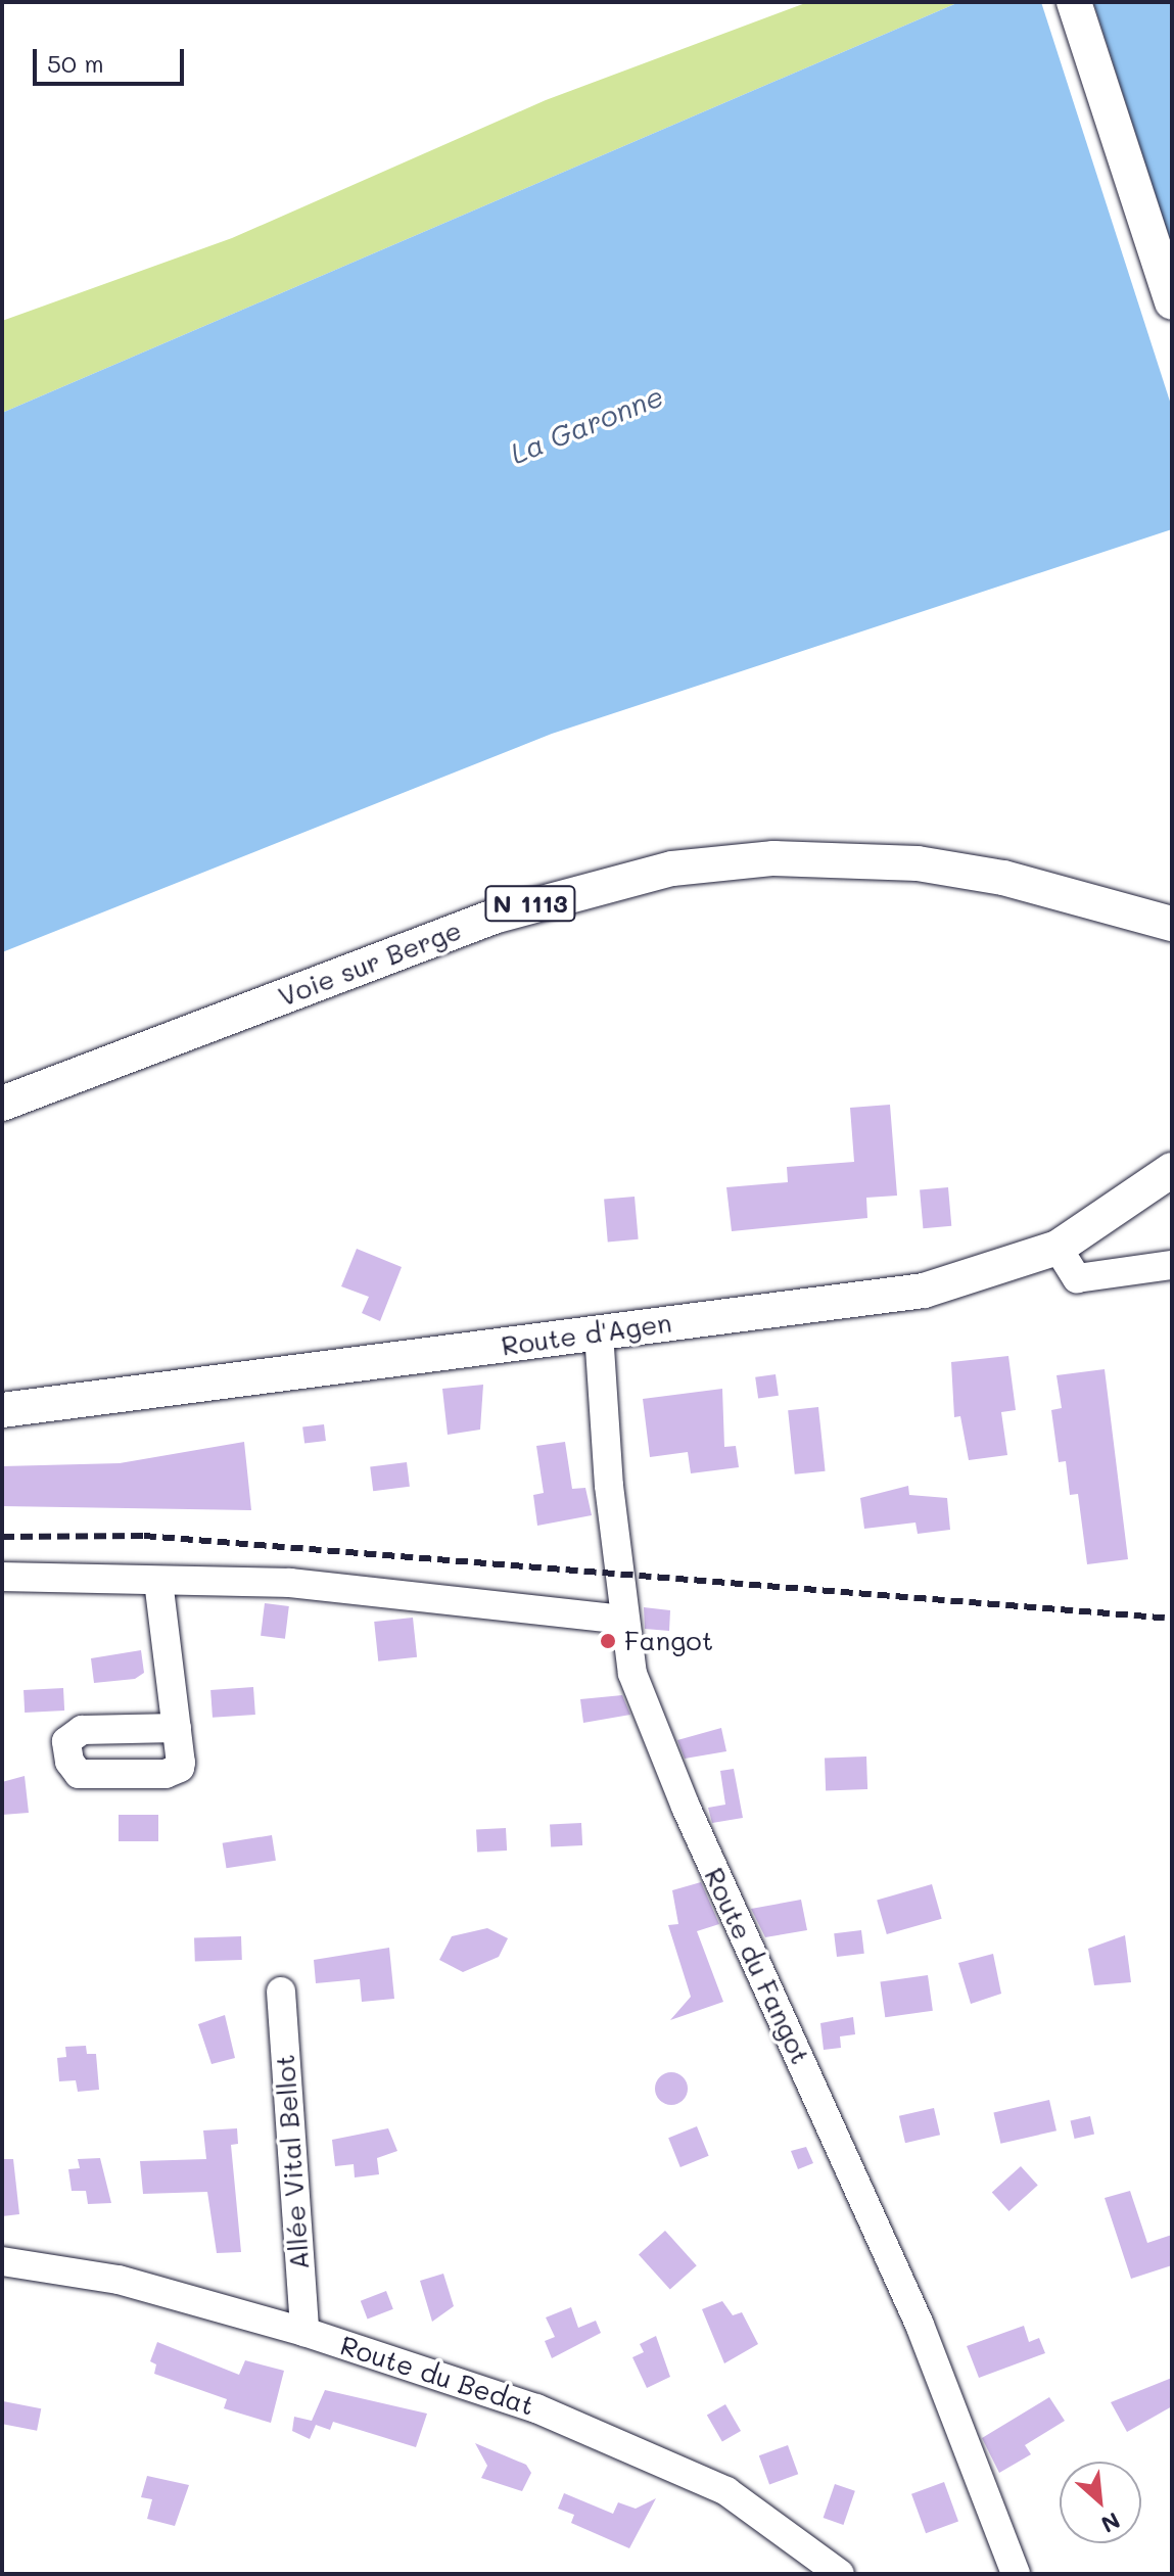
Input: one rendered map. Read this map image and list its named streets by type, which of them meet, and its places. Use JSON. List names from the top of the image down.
{
  "streets": {
    "main road": ["N 1113", "Voie sur Berge", "Route d'Agen"],
    "street": ["Route du Fangot", "Allée Vital Bellot", "Route du Bedat"]
  },
  "crossings": [
    ["N 1113", "Voie sur Berge"],
    ["Route d'Agen", "Route du Fangot"],
    ["Allée Vital Bellot", "Route du Bedat"]
  ],
  "water": ["La Garonne"],
  "places": ["Fangot"],
  "scale_bar": "50 m",
  "north": "bottom right"
}
